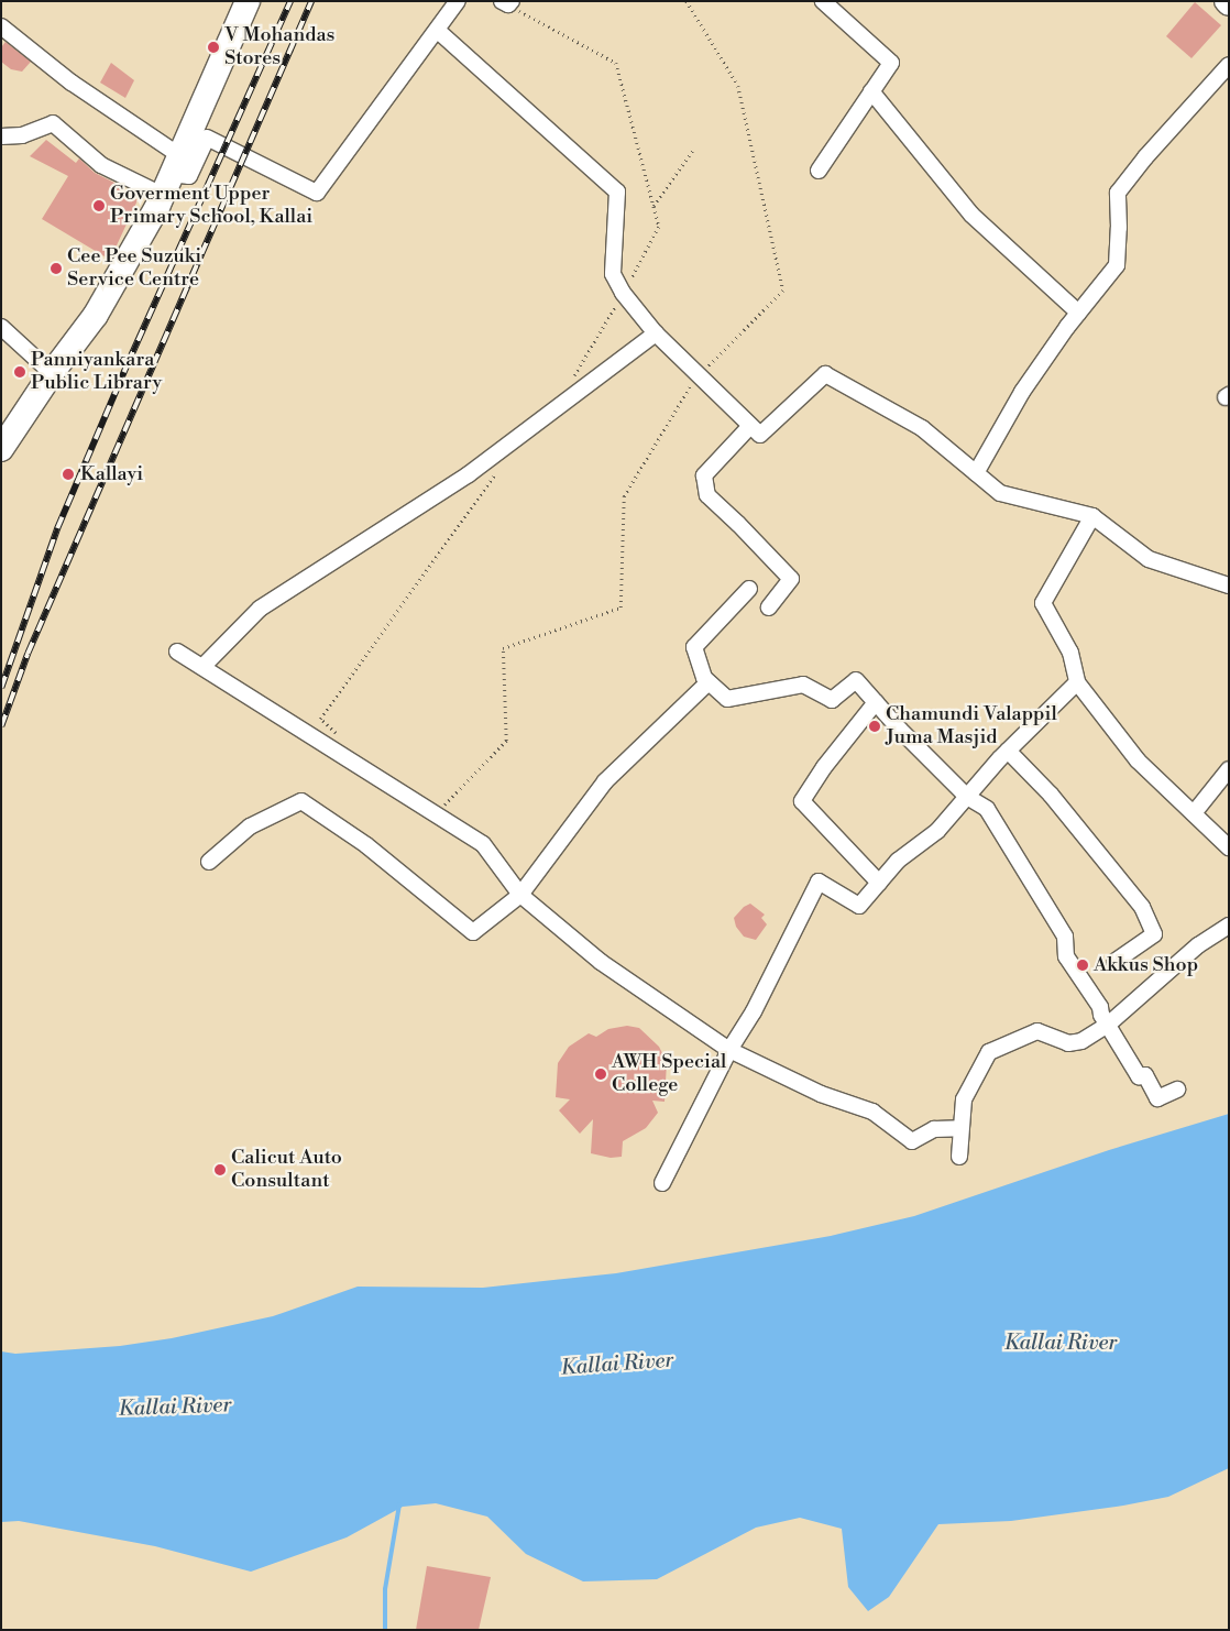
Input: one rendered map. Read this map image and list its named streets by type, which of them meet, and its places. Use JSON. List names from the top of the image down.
{
  "water": ["Kallai River"],
  "places": [
    "V Mohandas Stores",
    "Goverment Upper Primary School, Kallai",
    "Cee Pee Suzuki Service Centre",
    "Panniyankara Public Library",
    "Kallayi",
    "Chamundi Valappil Juma Masjid",
    "Akkus Shop",
    "AWH Special College",
    "Calicut Auto Consultant"
  ]
}
